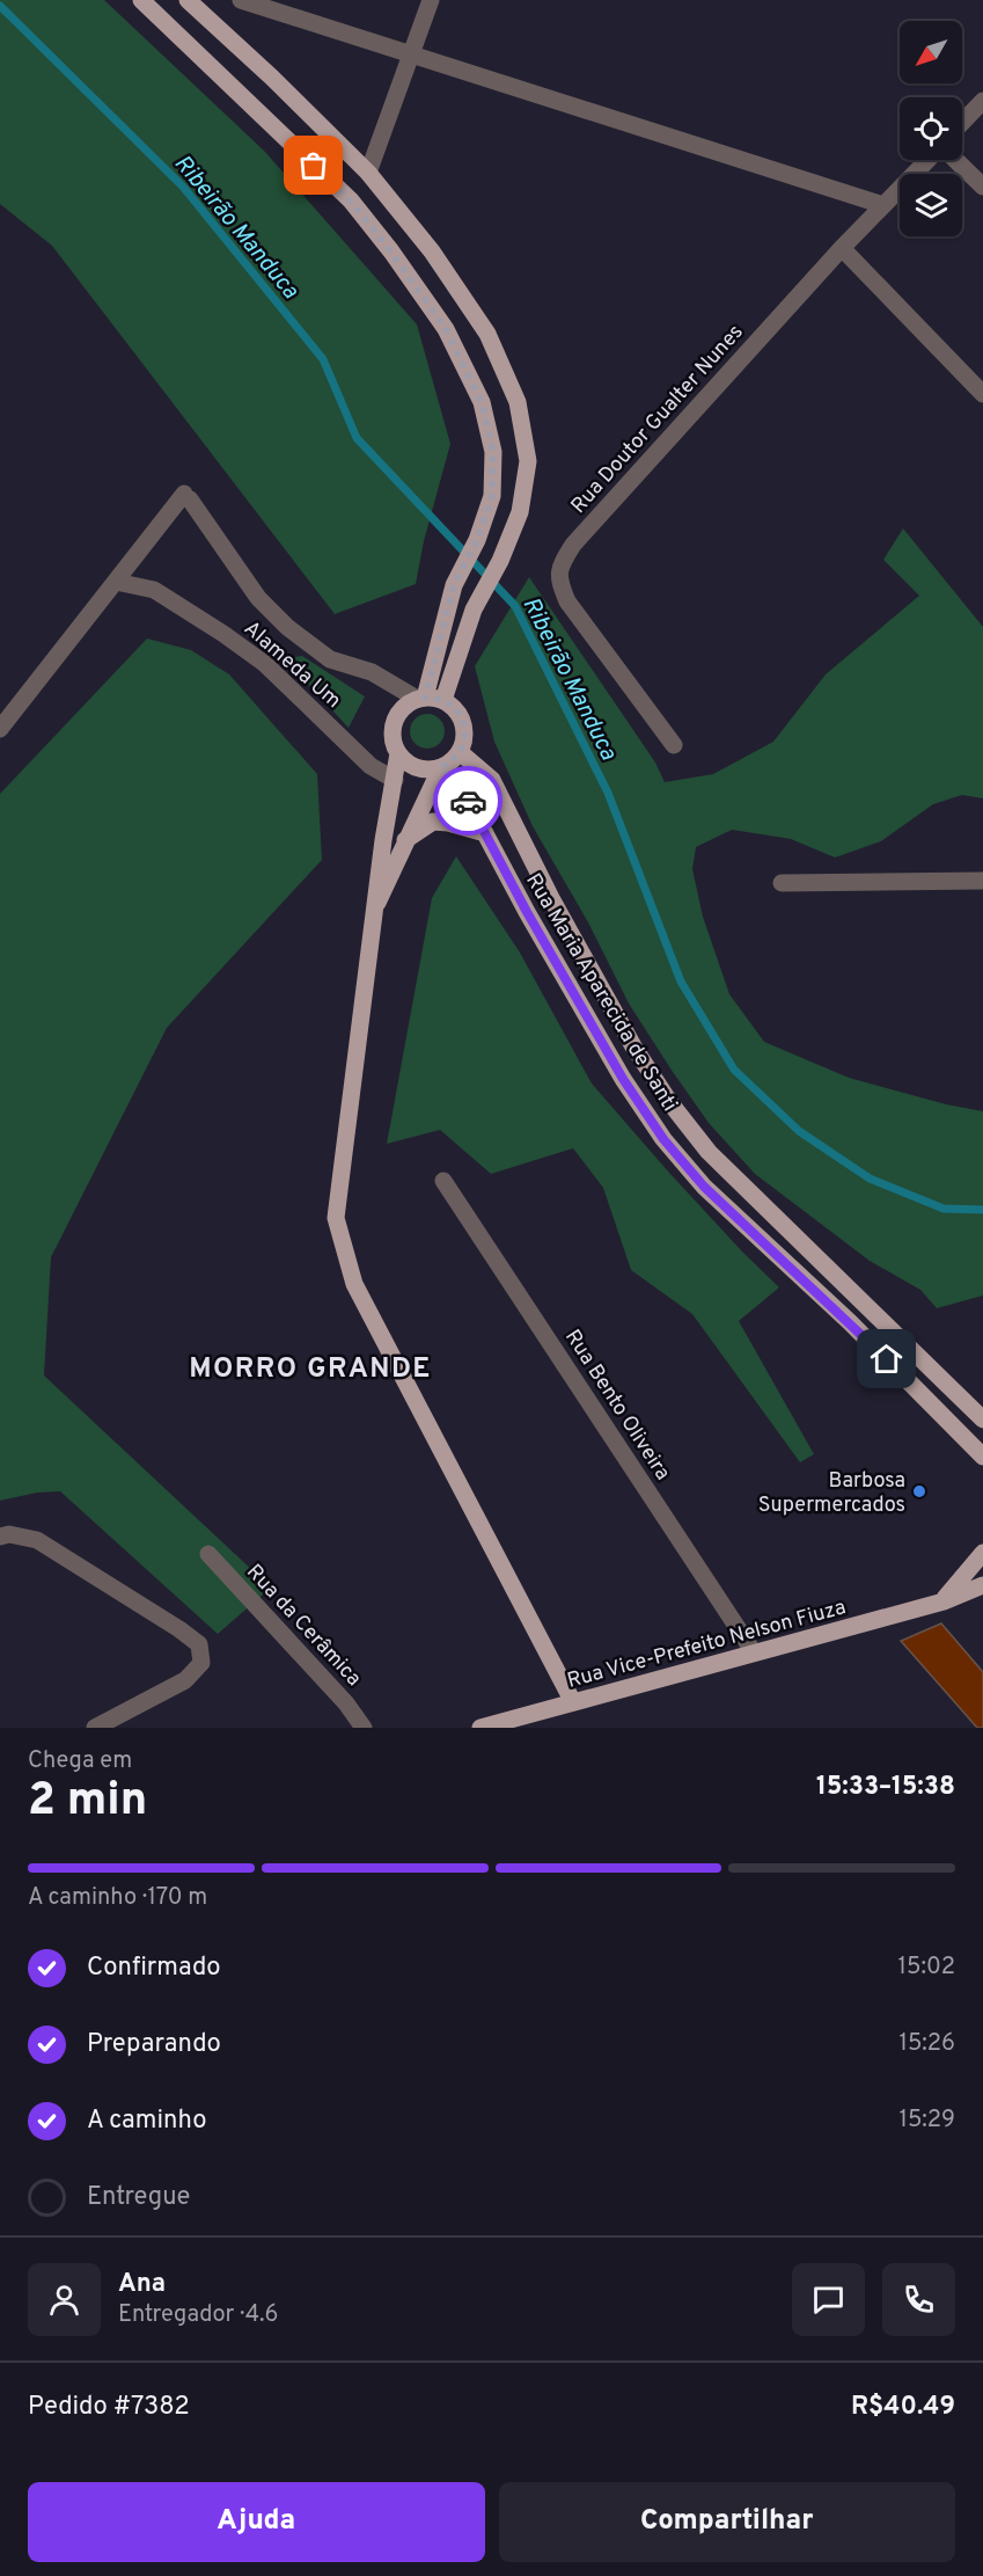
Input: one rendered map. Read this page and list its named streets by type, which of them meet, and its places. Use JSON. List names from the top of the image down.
{
  "streets": {
    "main road": ["Rua Maria Aparecida de Santi", "Rua Vice-Prefeito Nelson Fiuza"],
    "street": [
      "Rua Doutor Gualter Nunes",
      "Alameda Um",
      "Rua Bento Oliveira",
      "Rua da Cerâmica"
    ]
  },
  "crossings": [
    ["Alameda Um", "Rua Maria Aparecida de Santi"],
    ["Rua Bento Oliveira", "Rua Vice-Prefeito Nelson Fiuza"]
  ],
  "districts": ["MORRO GRANDE"],
  "water": ["Ribeirão Manduca"],
  "places": ["Barbosa Supermercados"],
  "north": "bottom left",
  "page": {
    "heading": ["2 min", "Chega em", "15:33–15:38"],
    "panel": [
      "Ana",
      "Entregador · 4.6",
      "Pedido #7382",
      "R$40.49"
    ],
    "bar": "A caminho · 170 m",
    "list": [
      ["Confirmado", "15:02"],
      ["Preparando", "15:26"],
      ["A caminho", "15:29"],
      "Entregue"
    ],
    "buttons": ["Ajuda", "Compartilhar"]
  }
}
